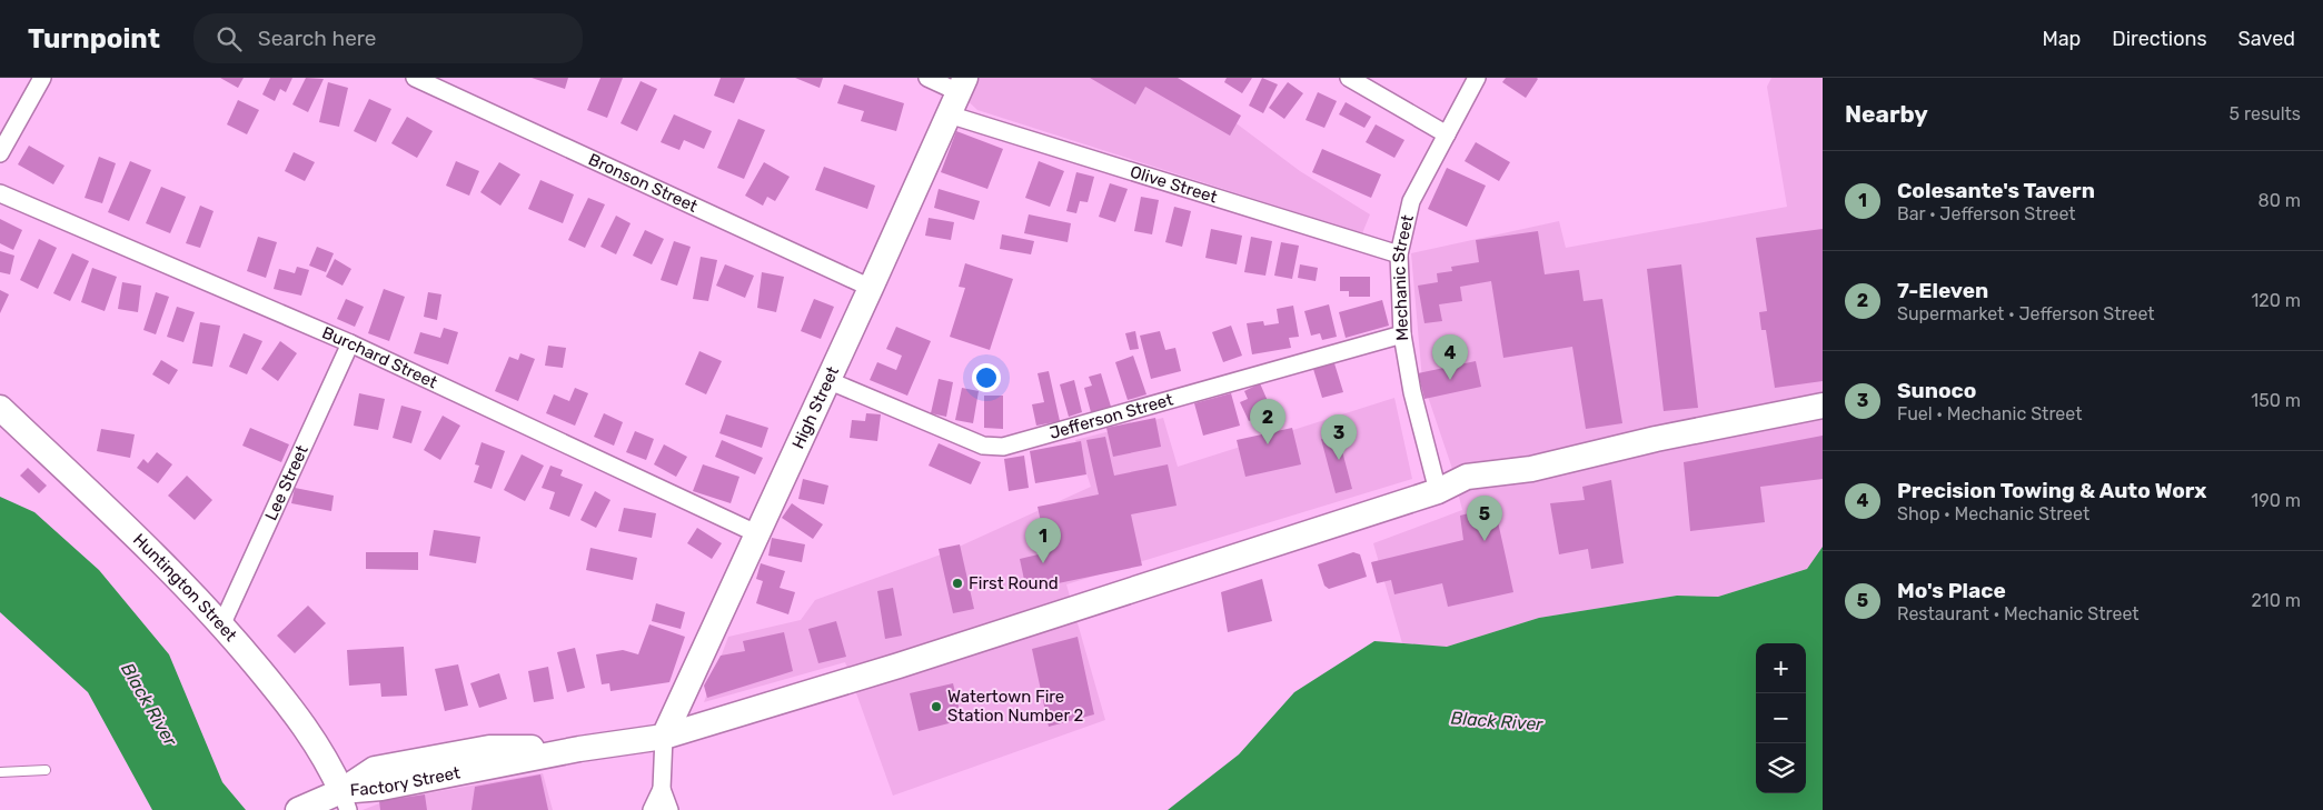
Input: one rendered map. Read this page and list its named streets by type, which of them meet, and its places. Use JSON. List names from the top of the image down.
{
  "streets": {
    "main road": ["High Street", "Huntington Street", "Factory Street"],
    "street": [
      "Bronson Street",
      "Olive Street",
      "Mechanic Street",
      "Burchard Street",
      "Jefferson Street",
      "Lee Street"
    ]
  },
  "crossings": [
    ["Bronson Street", "High Street"],
    ["Olive Street", "Mechanic Street"],
    ["Olive Street", "High Street"],
    ["Mechanic Street", "Jefferson Street"],
    ["Mechanic Street", "Factory Street"],
    ["Burchard Street", "High Street"],
    ["Burchard Street", "Lee Street"],
    ["High Street", "Jefferson Street"],
    ["High Street", "Factory Street"],
    ["Lee Street", "Huntington Street"],
    ["Huntington Street", "Factory Street"]
  ],
  "water": ["Black River"],
  "places": ["First Round", "Watertown Fire Station Number 2"],
  "page": {
    "header": "Turnpoint",
    "search": "Search here",
    "nav": ["Map", "Directions", "Saved"],
    "heading": ["Nearby", "5 results"],
    "list": [
      {
        "mark": "1",
        "name": "Colesante's Tavern",
        "note": "Bar · Jefferson Street",
        "value": "80 m"
      },
      {
        "mark": "2",
        "name": "7-Eleven",
        "note": "Supermarket · Jefferson Street",
        "value": "120 m"
      },
      {
        "mark": "3",
        "name": "Sunoco",
        "note": "Fuel · Mechanic Street",
        "value": "150 m"
      },
      {
        "mark": "4",
        "name": "Precision Towing & Auto Worx",
        "note": "Shop · Mechanic Street",
        "value": "190 m"
      },
      {
        "mark": "5",
        "name": "Mo's Place",
        "note": "Restaurant · Mechanic Street",
        "value": "210 m"
      }
    ],
    "pins": [
      "4",
      "2",
      "3",
      "5",
      "1"
    ],
    "map_buttons": ["+", "−"]
  }
}
